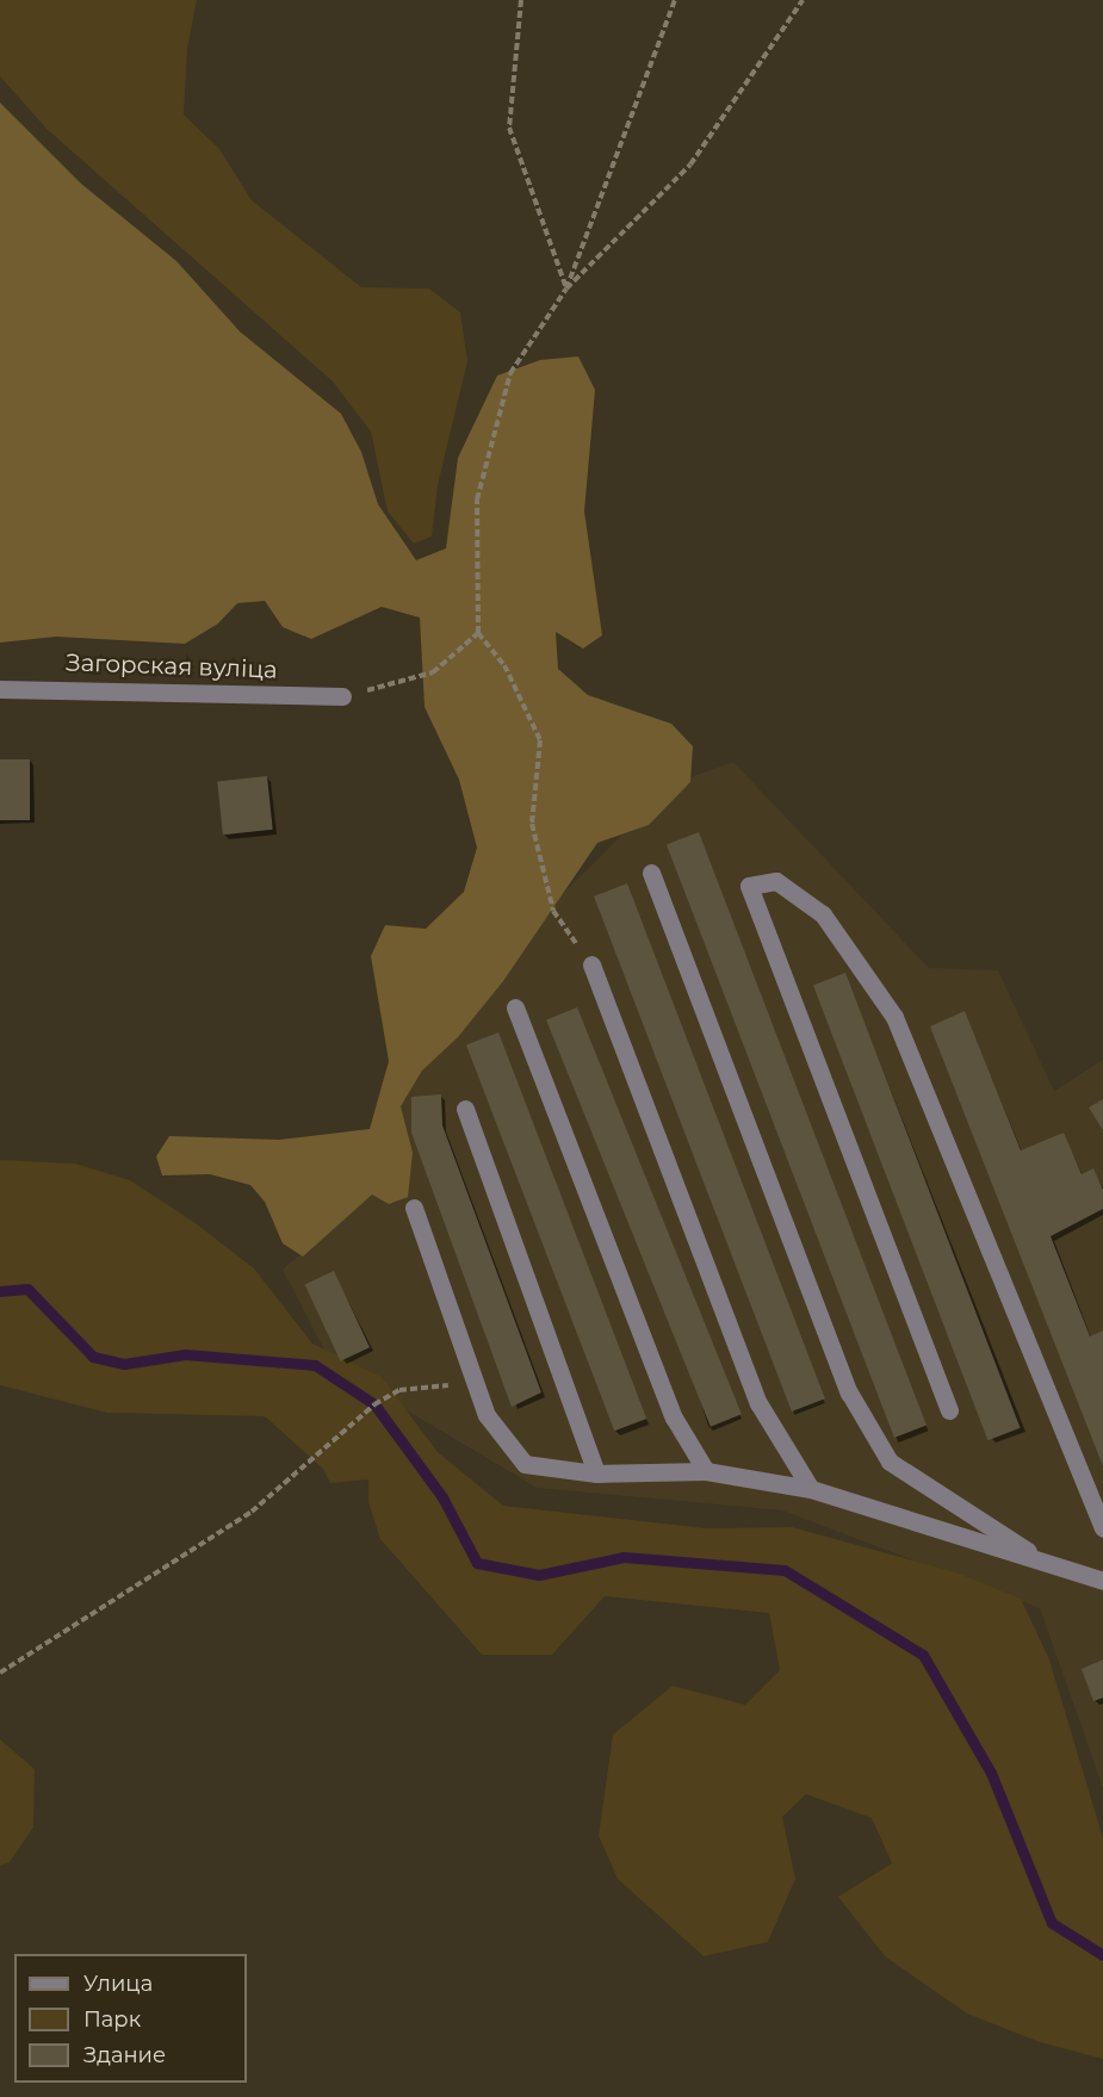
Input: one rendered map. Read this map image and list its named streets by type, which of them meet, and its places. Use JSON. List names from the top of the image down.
{
  "streets": {
    "street": ["Загорская вуліца"]
  },
  "legend": ["Улица", "Парк", "Здание"]
}
